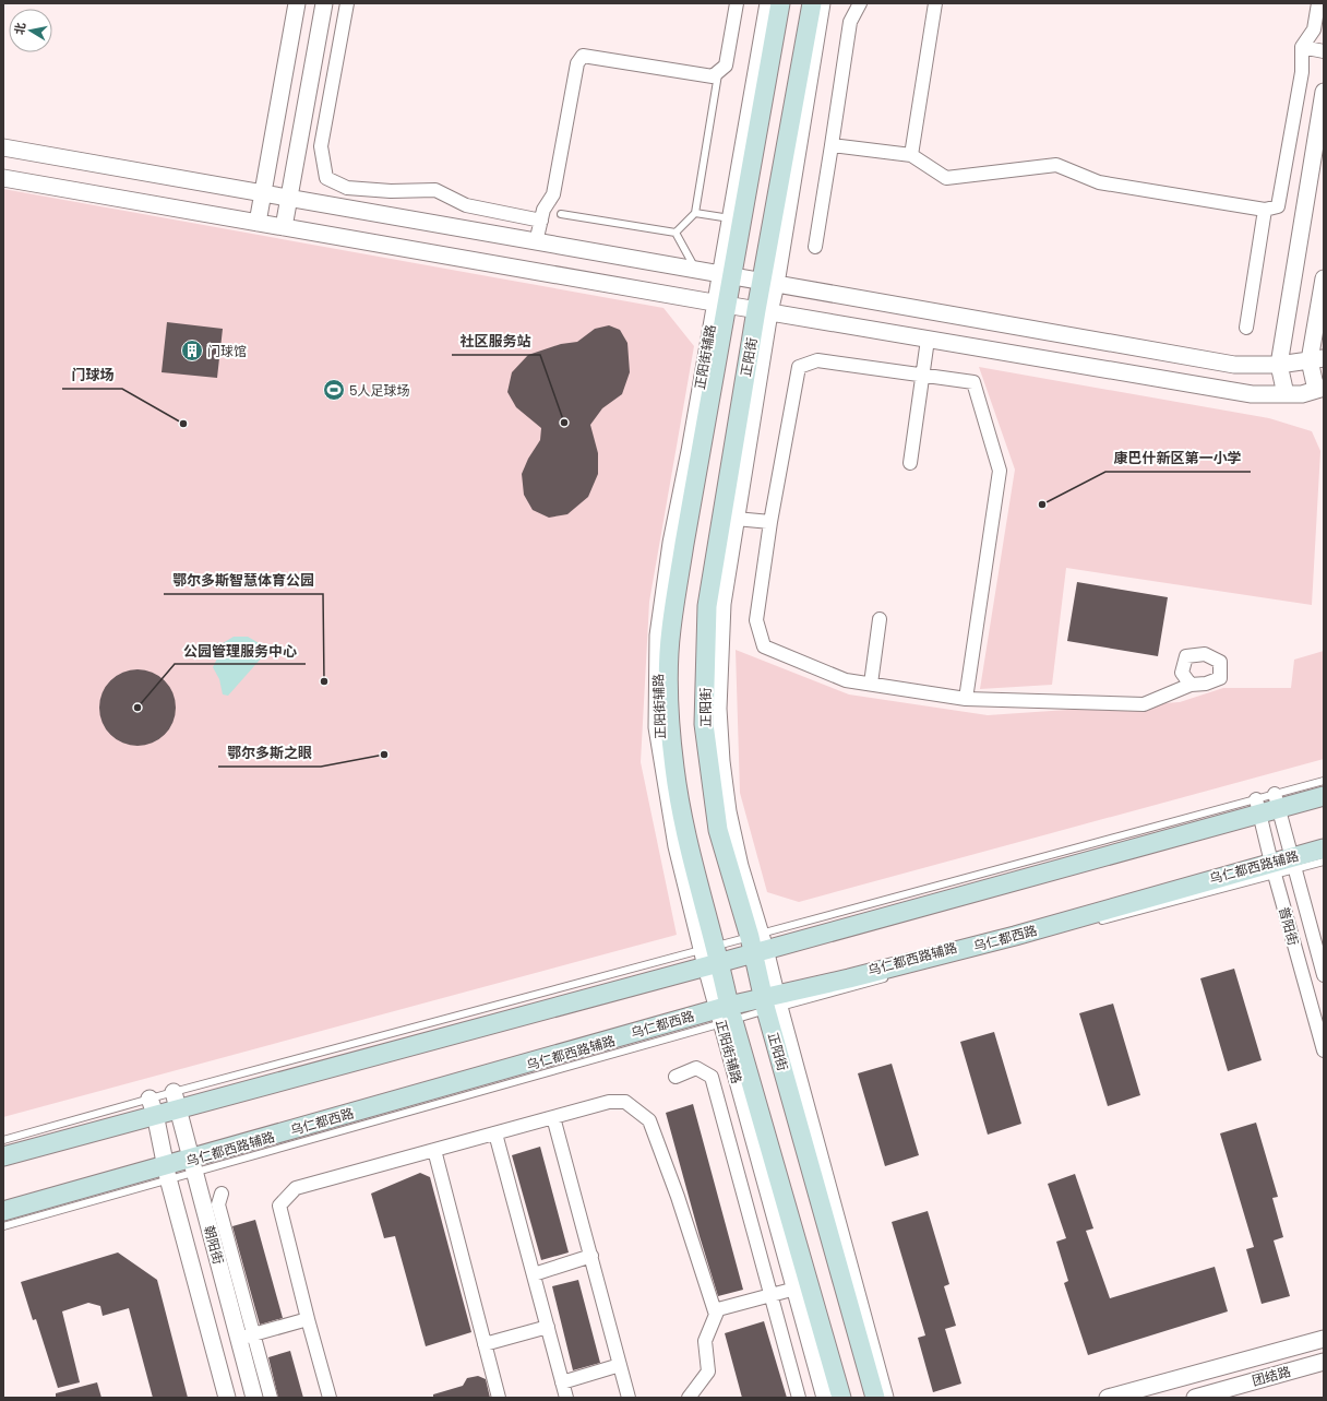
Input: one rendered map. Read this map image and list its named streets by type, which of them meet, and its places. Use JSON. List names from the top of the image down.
{
  "streets": {
    "main road": ["正阳街", "乌仁都西路"],
    "street": [
      "正阳街辅路",
      "普阳街",
      "朝阳街",
      "团结路"
    ],
    "lane": ["乌仁都西路辅路"]
  },
  "crossings": [
    ["正阳街辅路", "乌仁都西路"],
    ["正阳街", "乌仁都西路辅路"],
    ["正阳街", "乌仁都西路"],
    ["乌仁都西路辅路", "普阳街"],
    ["乌仁都西路辅路", "乌仁都西路"],
    ["普阳街", "乌仁都西路"],
    ["乌仁都西路", "朝阳街"]
  ],
  "places": {
    "building": ["门球馆"],
    "sports": ["5人足球场"],
    "other": [
      "社区服务站",
      "门球场",
      "康巴什新区第一小学",
      "鄂尔多斯智慧体育公园",
      "公园管理服务中心",
      "鄂尔多斯之眼"
    ]
  },
  "north": "left"
}
